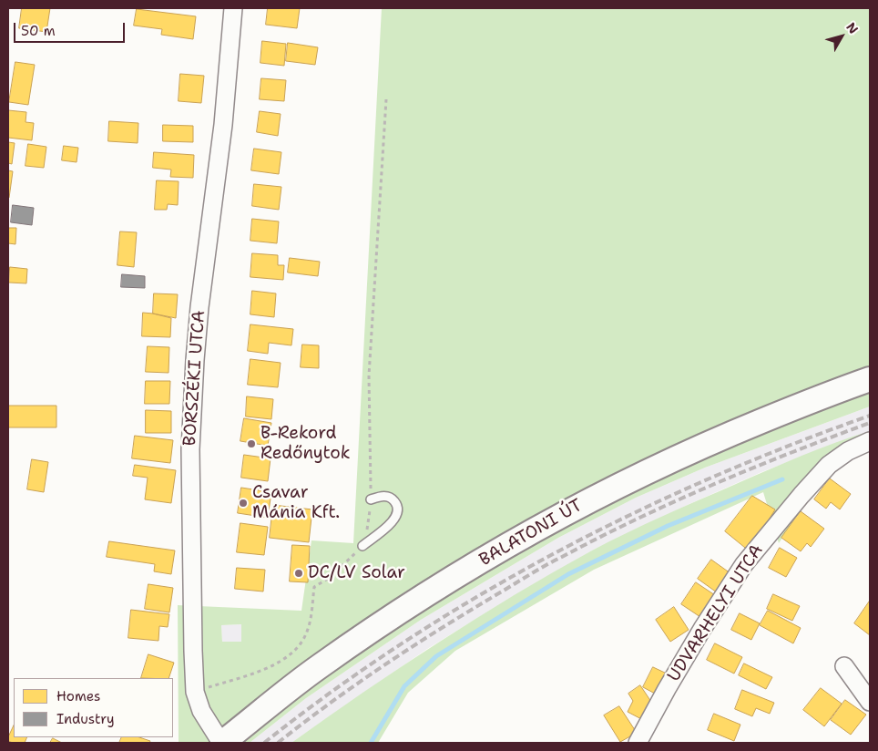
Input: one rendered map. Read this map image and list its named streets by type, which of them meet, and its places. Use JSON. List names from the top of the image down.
{
  "streets": {
    "main road": ["BALATONI ÚT"],
    "street": ["BORSZÉKI UTCA", "UDVARHELYI UTCA"]
  },
  "crossings": [
    ["BORSZÉKI UTCA", "BALATONI ÚT"]
  ],
  "places": ["B-Rekord Redőnytok", "Csavar Mánia Kft.", "DC/LV Solar"],
  "legend": ["Homes", "Industry"],
  "scale_bar": "50 m",
  "north": "top right"
}
